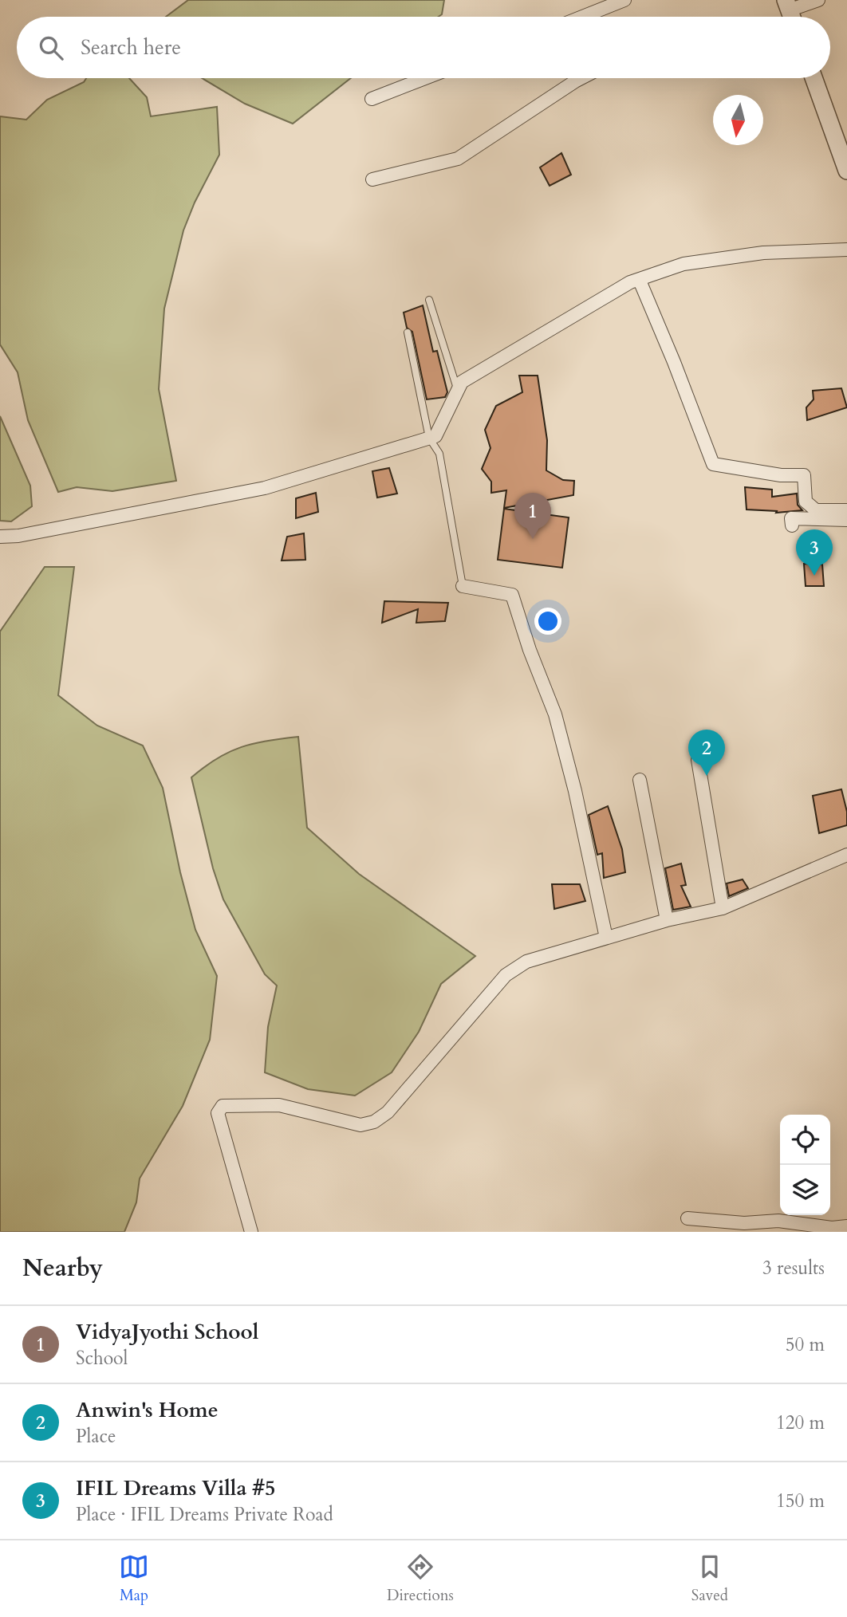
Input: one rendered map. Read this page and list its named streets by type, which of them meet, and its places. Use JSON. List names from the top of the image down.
{
  "north": "bottom",
  "page": {
    "search": "Search here",
    "pins": ["1", "3", "2"],
    "heading": ["Nearby", "3 results"],
    "list": [
      {
        "mark": "1",
        "name": "VidyaJyothi School",
        "note": "School",
        "value": "50 m"
      },
      {
        "mark": "2",
        "name": "Anwin's Home",
        "note": "Place",
        "value": "120 m"
      },
      {
        "mark": "3",
        "name": "IFIL Dreams Villa #5",
        "note": "Place · IFIL Dreams Private Road",
        "value": "150 m"
      }
    ],
    "nav": ["Map", "Directions", "Saved"]
  }
}
